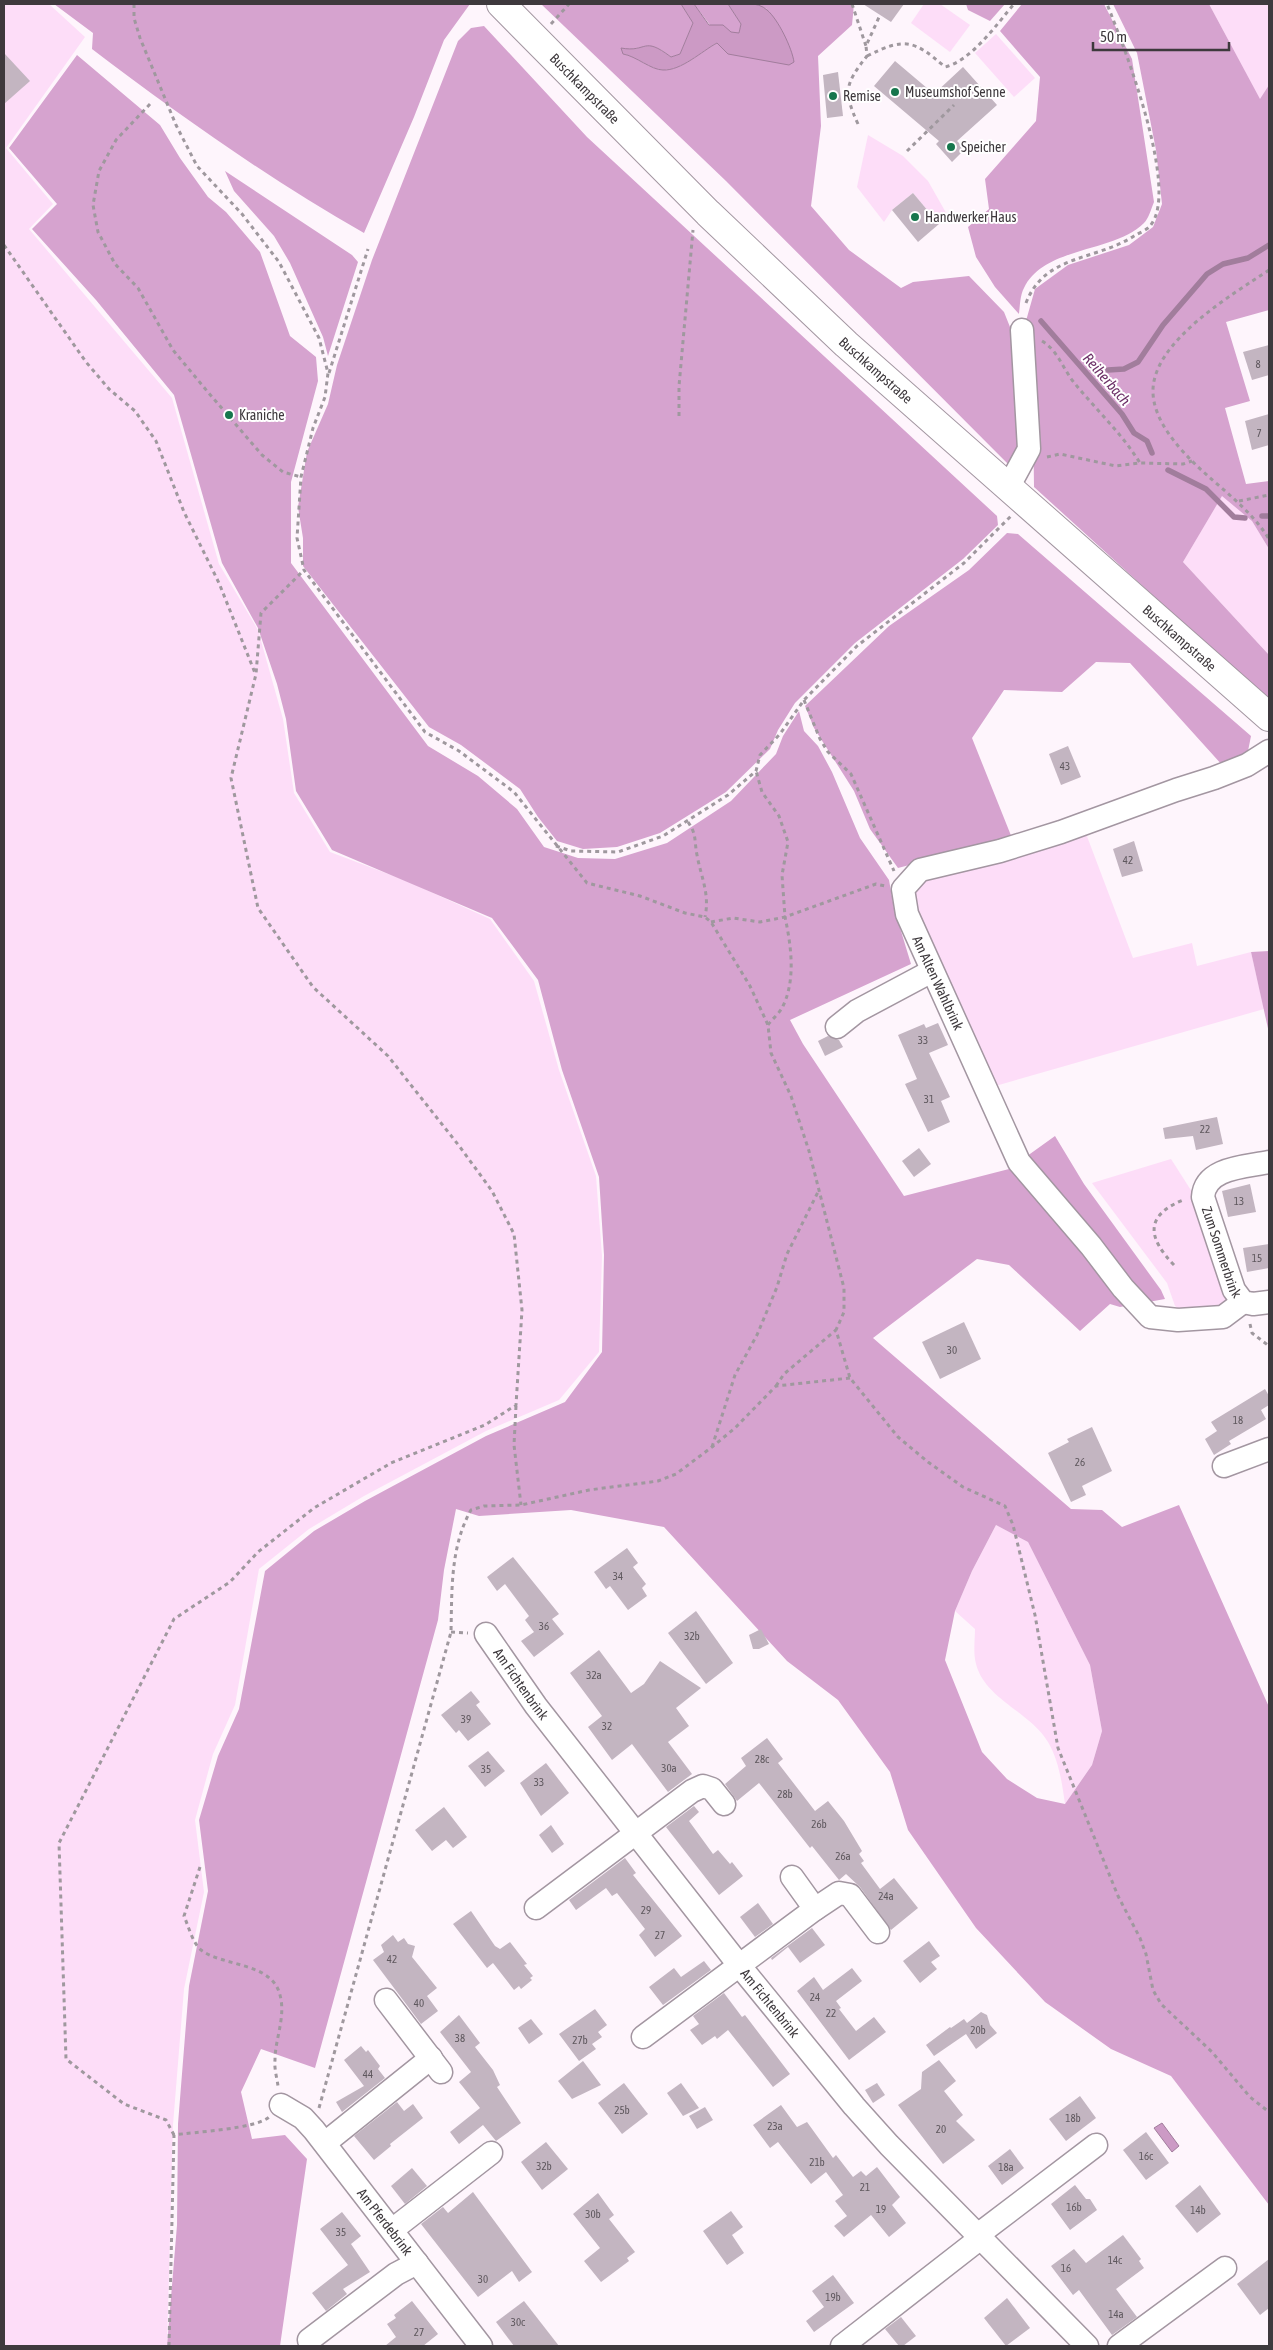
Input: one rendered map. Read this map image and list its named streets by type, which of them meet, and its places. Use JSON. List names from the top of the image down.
{
  "streets": {
    "main road": ["Buschkampstraße"],
    "street": [
      "Am Alten Wahlbrink",
      "Zum Sommerbrink",
      "Am Fichtenbrink",
      "Am Pferdebrink"
    ]
  },
  "crossings": [
    ["Am Alten Wahlbrink", "Zum Sommerbrink"]
  ],
  "water": ["Reiherbach"],
  "places": [
    "Museumshof Senne",
    "Remise",
    "Speicher",
    "Handwerker Haus",
    "Kraniche"
  ],
  "house_numbers": [
    "8",
    "7",
    "43",
    "42",
    "33",
    "31",
    "22",
    "13",
    "15",
    "30",
    "18",
    "26",
    "34",
    "36",
    "32b",
    "32a",
    "39",
    "32",
    "28c",
    "30a",
    "35",
    "33",
    "28b",
    "26b",
    "26a",
    "24a",
    "29",
    "27",
    "42",
    "24",
    "40",
    "22",
    "20b",
    "38",
    "27b",
    "44",
    "25b",
    "18b",
    "23a",
    "20",
    "16c",
    "21b",
    "32b",
    "18a",
    "21",
    "16b",
    "19",
    "14b",
    "30b",
    "35",
    "14c",
    "16",
    "30",
    "19b",
    "14a",
    "30c",
    "27"
  ],
  "scale_bar": "50 m"
}
